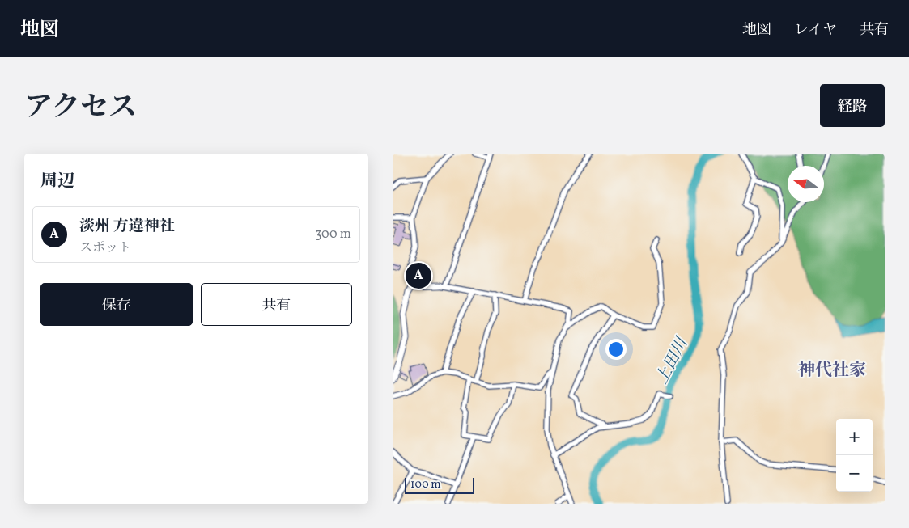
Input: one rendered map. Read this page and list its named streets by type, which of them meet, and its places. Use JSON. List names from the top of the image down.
{
  "districts": ["神代社家"],
  "water": ["上田川"],
  "scale_bar": "100 m",
  "north": "left",
  "page": {
    "header": "地図",
    "nav": ["地図", "レイヤ", "共有"],
    "title": "アクセス",
    "buttons": [
      "経路",
      ["保存", "共有"]
    ],
    "heading": "周辺",
    "list": [
      {
        "mark": "A",
        "name": "淡州 方違神社",
        "note": "スポット",
        "value": "300 m"
      }
    ],
    "pins": "A",
    "map_buttons": ["+", "−"],
    "scale": "100 m"
  }
}
